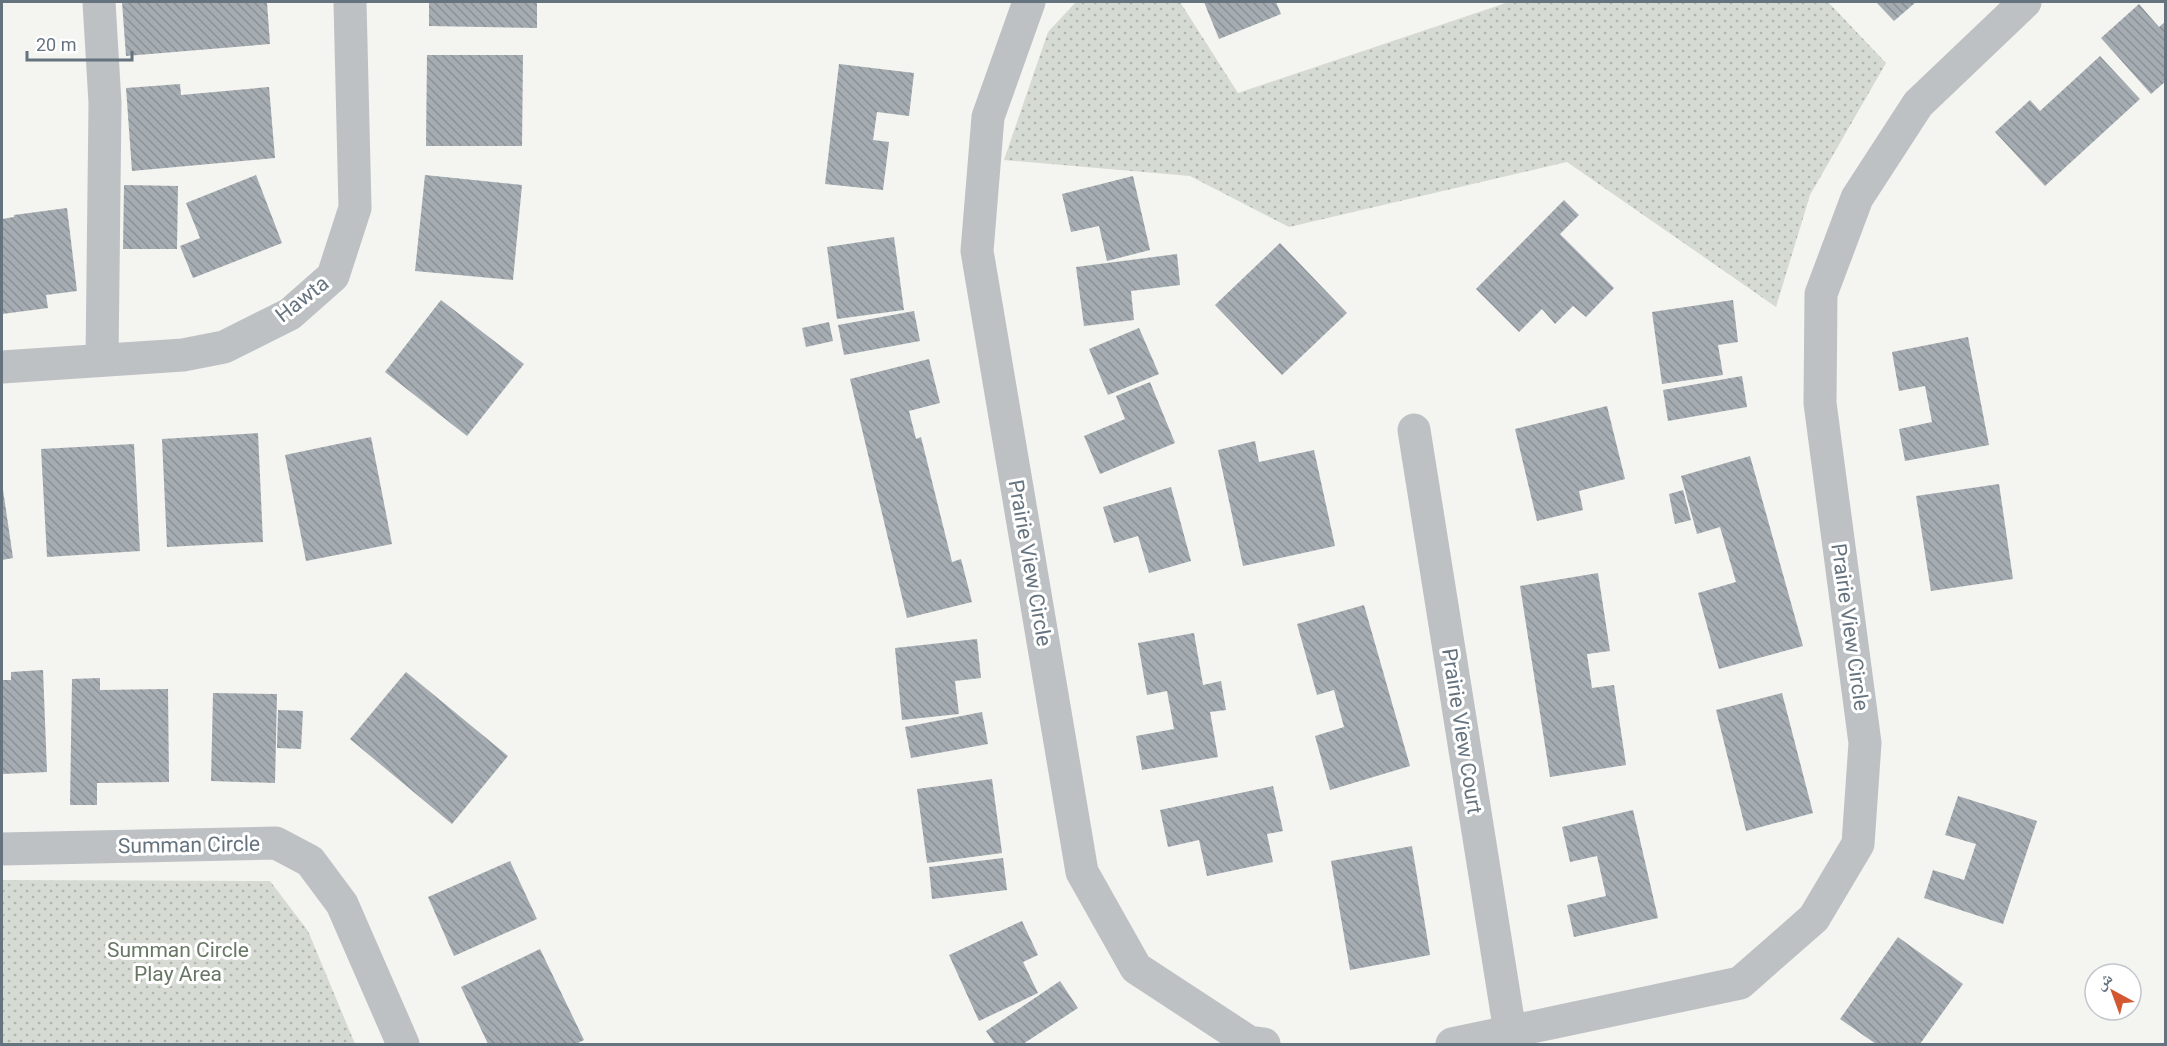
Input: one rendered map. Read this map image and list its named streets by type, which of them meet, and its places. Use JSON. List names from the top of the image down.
{
  "streets": {
    "street": [
      "Hawta",
      "Prairie View Circle",
      "Prairie View Court",
      "Summan Circle"
    ]
  },
  "crossings": [
    ["Prairie View Circle", "Prairie View Court"]
  ],
  "parks": ["Summan Circle Play Area"],
  "scale_bar": "20 m",
  "north": "top left"
}
